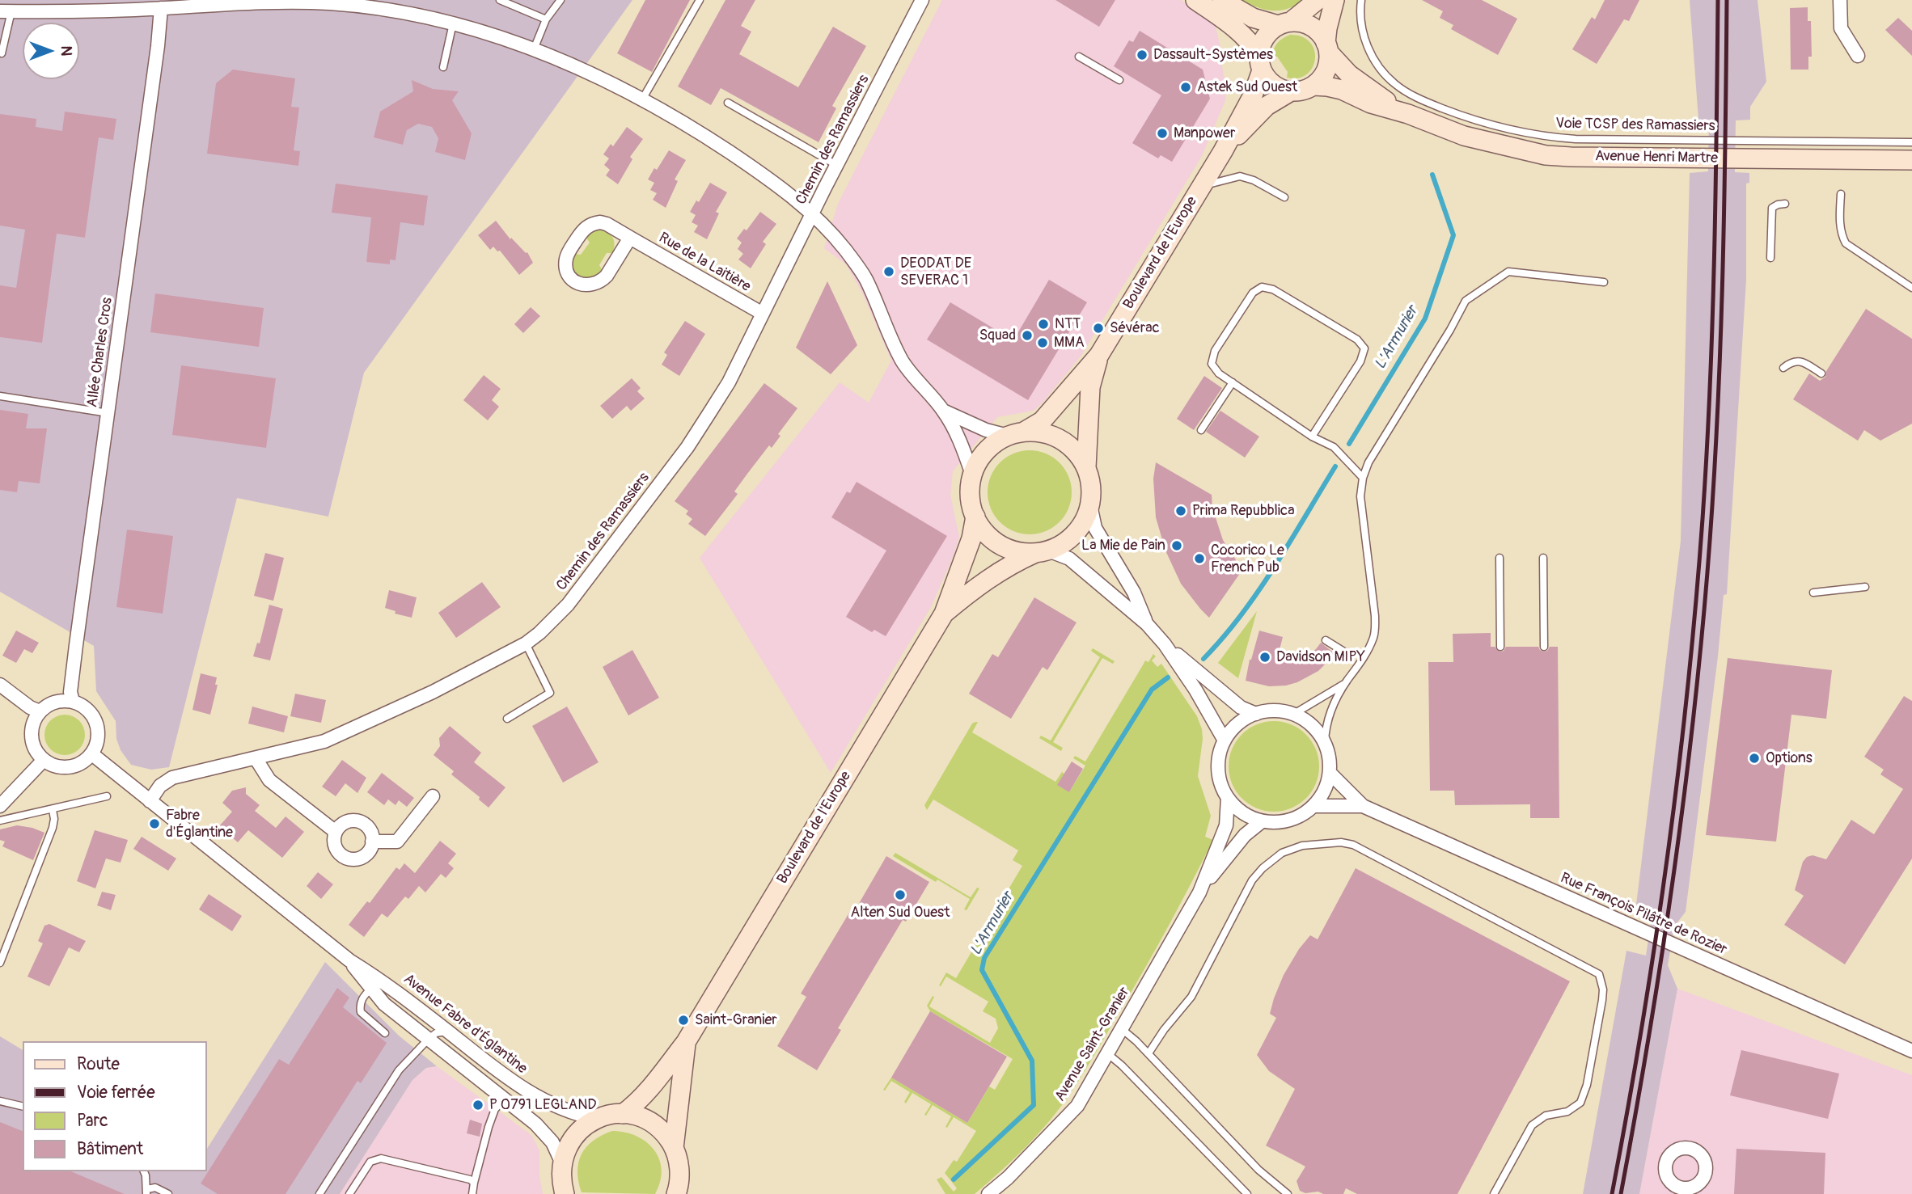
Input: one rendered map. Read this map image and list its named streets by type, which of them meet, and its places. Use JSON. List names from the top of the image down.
{
  "streets": {
    "street": [
      "Chemin des Ramassiers",
      "Avenue Henri Martre",
      "Boulevard de l'Europe",
      "Rue de la Laitière",
      "Allée Charles Cros",
      "Rue François Pilâtre de Rozier",
      "Avenue Fabre d'Églantine",
      "Avenue Saint-Granier"
    ],
    "lane": ["Voie TCSP des Ramassiers"]
  },
  "crossings": [
    ["Chemin des Ramassiers", "Rue de la Laitière"],
    ["Chemin des Ramassiers", "Avenue Fabre d'Églantine"],
    ["Avenue Henri Martre", "Boulevard de l'Europe"],
    ["Rue François Pilâtre de Rozier", "Avenue Saint-Granier"]
  ],
  "water": ["L'Armurier"],
  "places": [
    "Dassault-Systèmes",
    "Astek Sud Ouest",
    "Manpower",
    "DEODAT DE SEVERAC 1",
    "NTT",
    "Sévérac",
    "Squad",
    "MMA",
    "Prima Repubblica",
    "La Mie de Pain",
    "Cocorico Le French Pub",
    "Davidson MIPY",
    "Options",
    "Fabre d'Églantine",
    "Alten Sud Ouest",
    "Saint-Granier",
    "P 0791 LEGLAND"
  ],
  "legend": [
    "Route",
    "Voie ferrée",
    "Parc",
    "Bâtiment"
  ],
  "north": "right"
}
